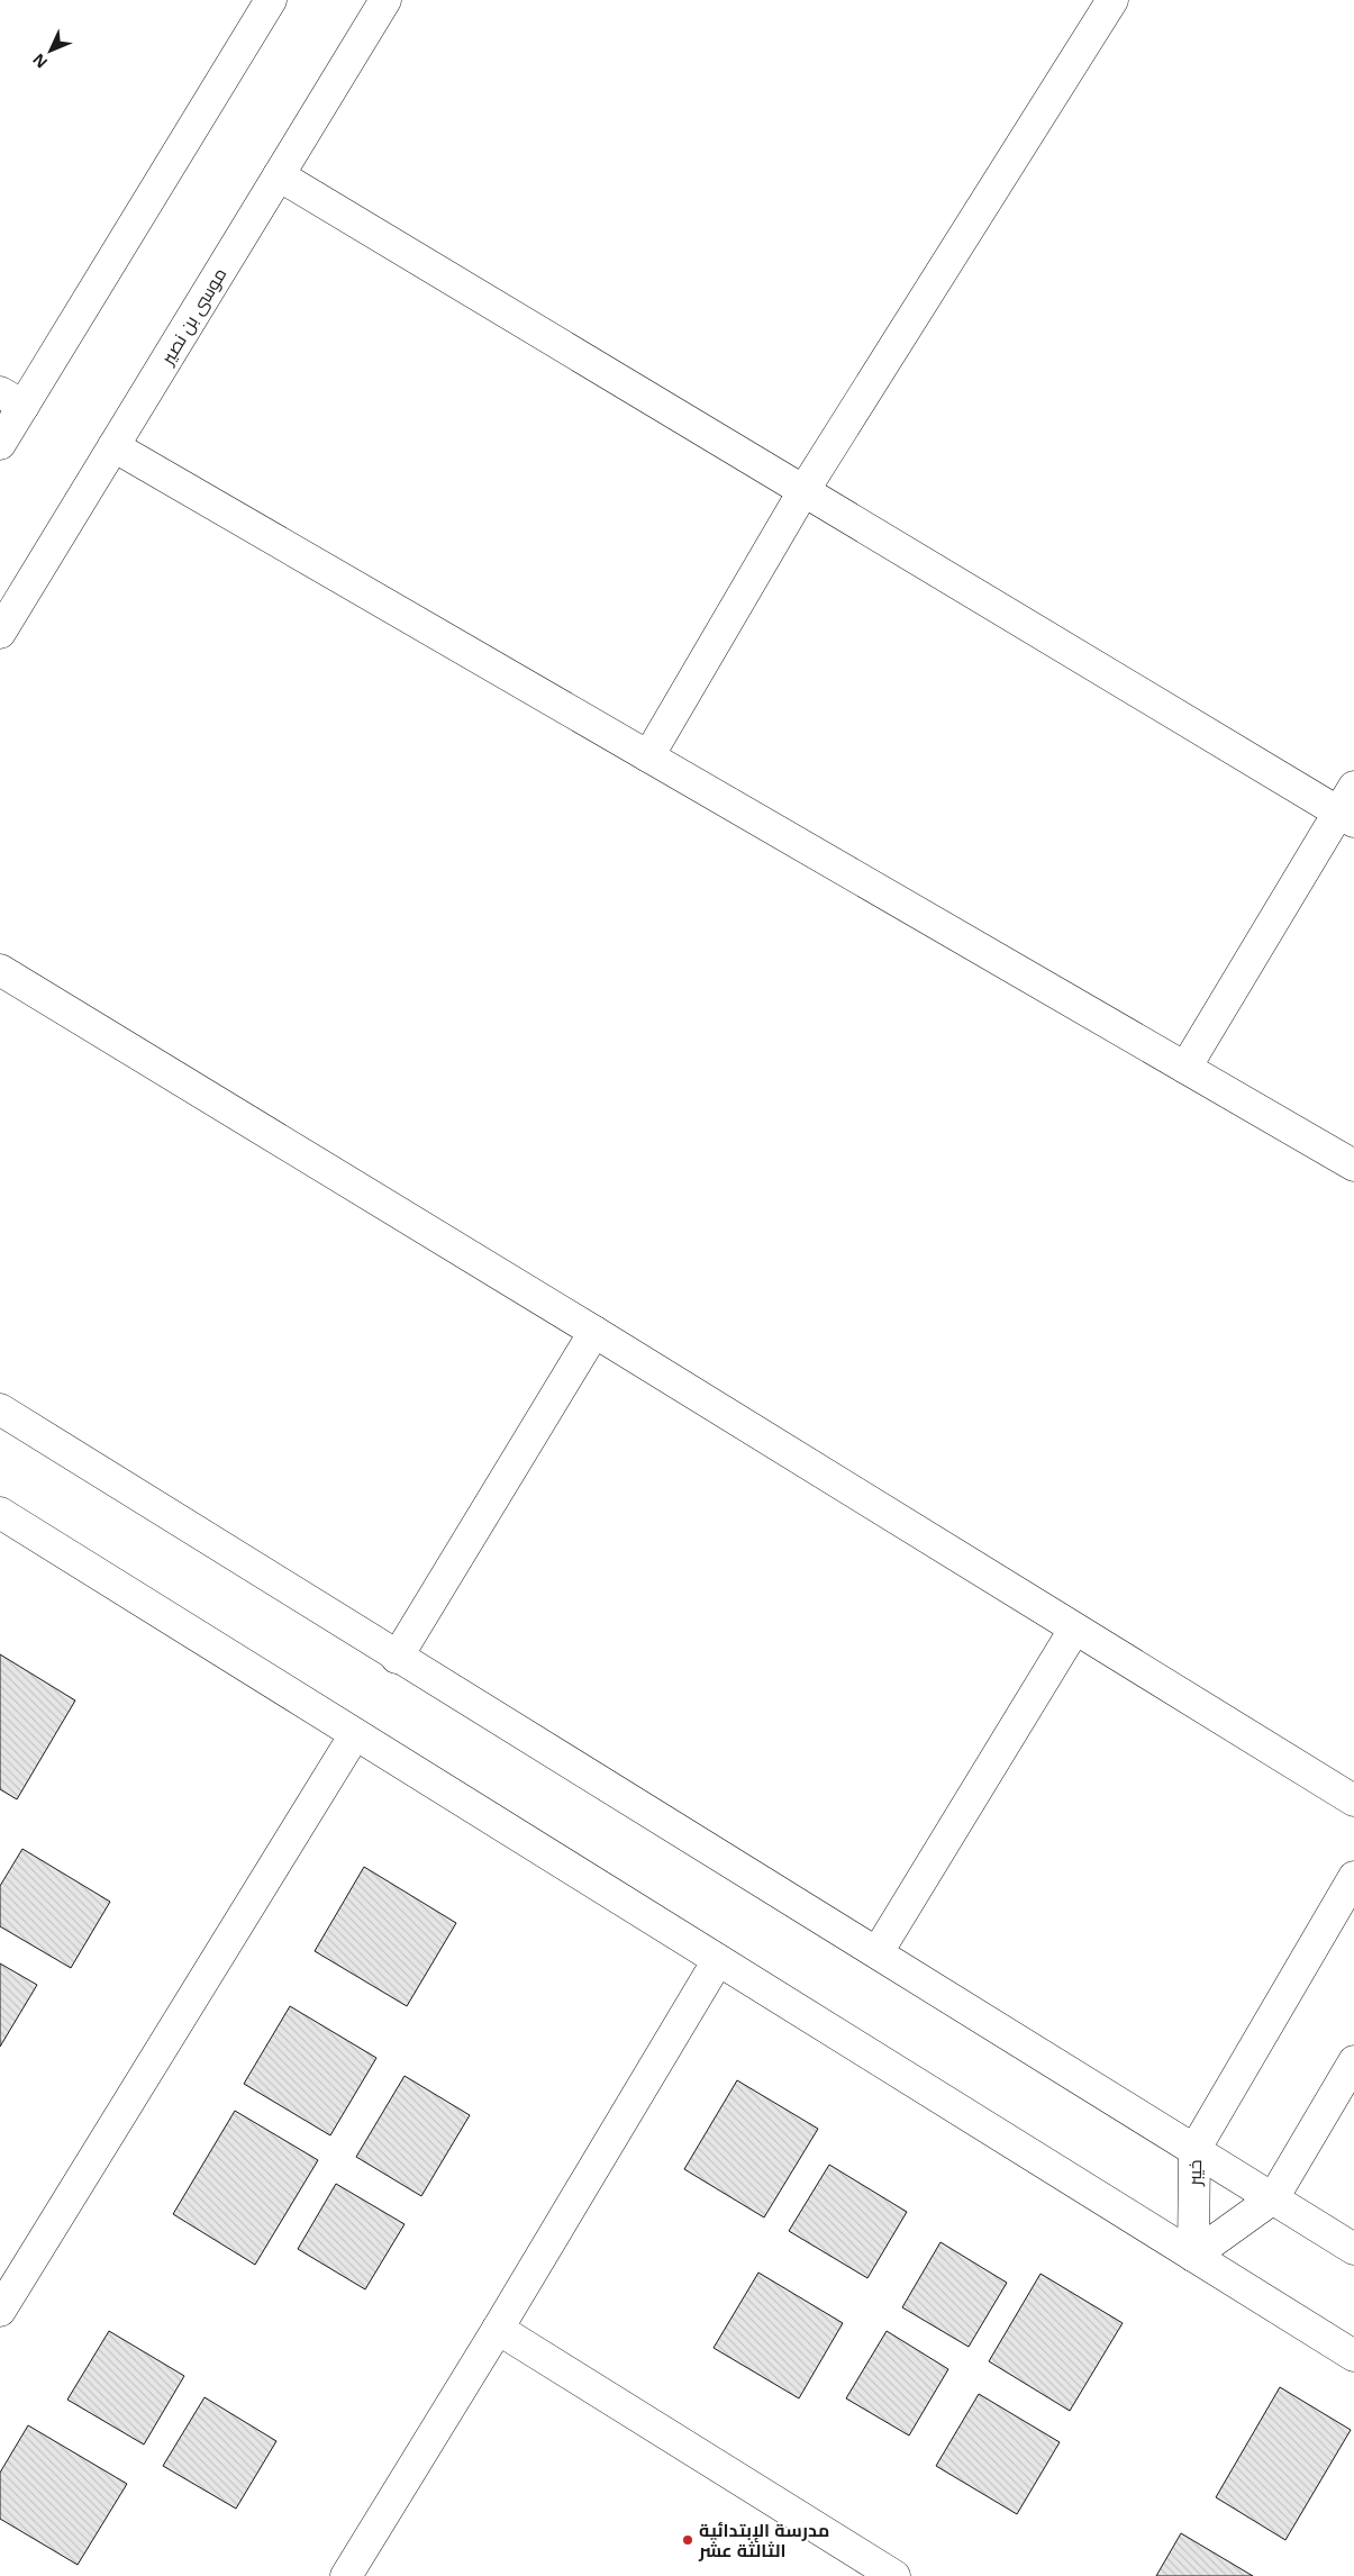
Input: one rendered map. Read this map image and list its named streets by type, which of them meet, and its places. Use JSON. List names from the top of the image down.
{
  "streets": {
    "street": ["موسى بن نصير", "خيبر"]
  },
  "places": ["مدرسة الإبتدائية الثالثة عشر"],
  "north": "bottom left"
}
